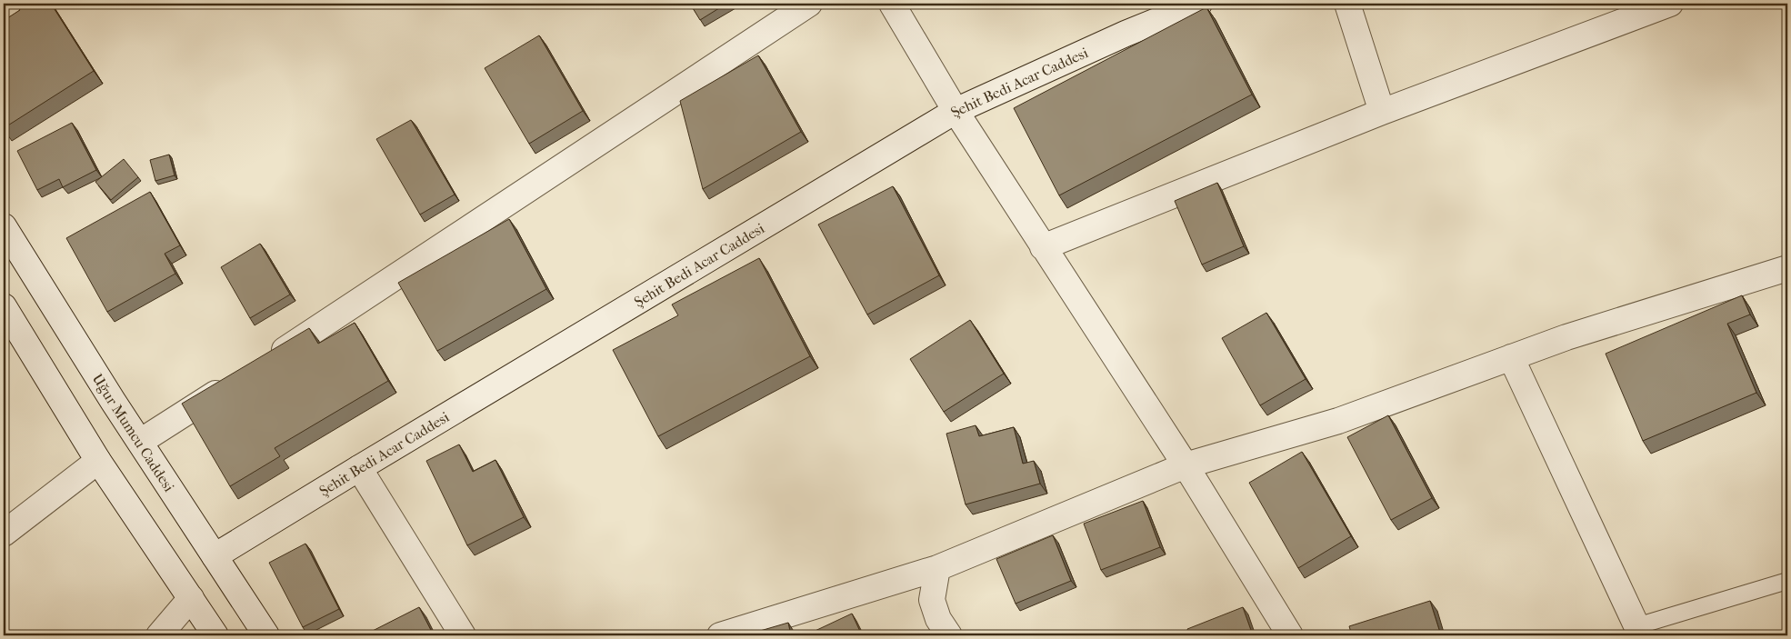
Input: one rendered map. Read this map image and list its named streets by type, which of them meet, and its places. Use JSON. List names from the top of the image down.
{
  "streets": {
    "street": ["Şehit Bedi Acar Caddesi", "Uğur Mumcu Caddesi"]
  },
  "crossings": [
    ["Şehit Bedi Acar Caddesi", "Uğur Mumcu Caddesi"]
  ]
}
